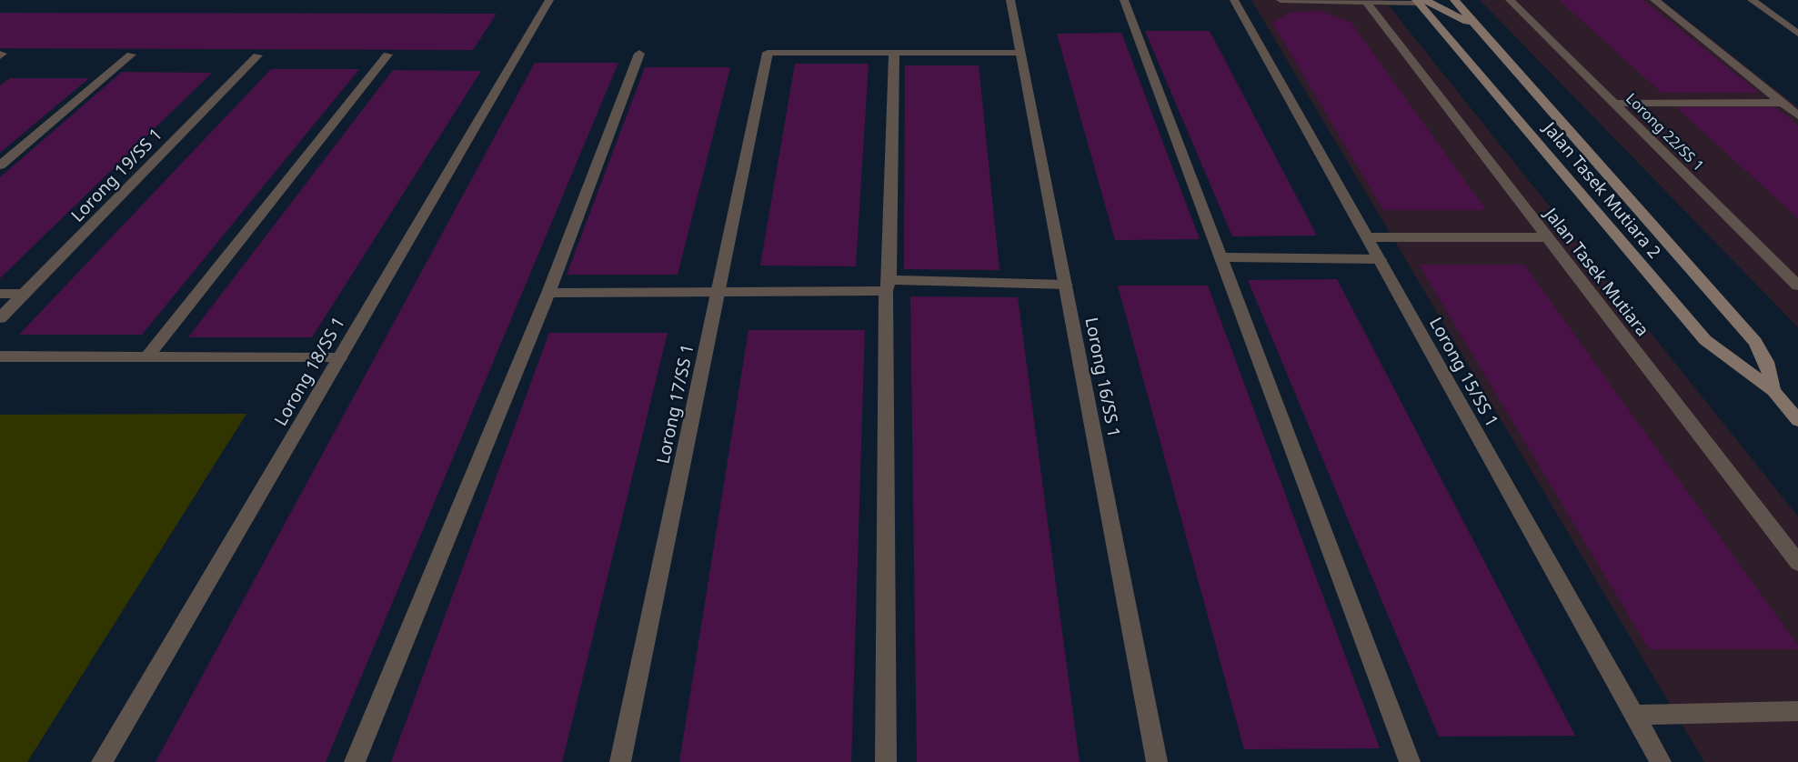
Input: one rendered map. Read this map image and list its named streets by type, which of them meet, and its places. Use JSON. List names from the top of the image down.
{
  "streets": {
    "street": [
      "Lorong 22/SS 1",
      "Lorong 19/SS 1",
      "Jalan Tasek Mutiara 2",
      "Jalan Tasek Mutiara",
      "Lorong 18/SS 1",
      "Lorong 15/SS 1",
      "Lorong 16/SS 1",
      "Lorong 17/SS 1"
    ]
  }
}
